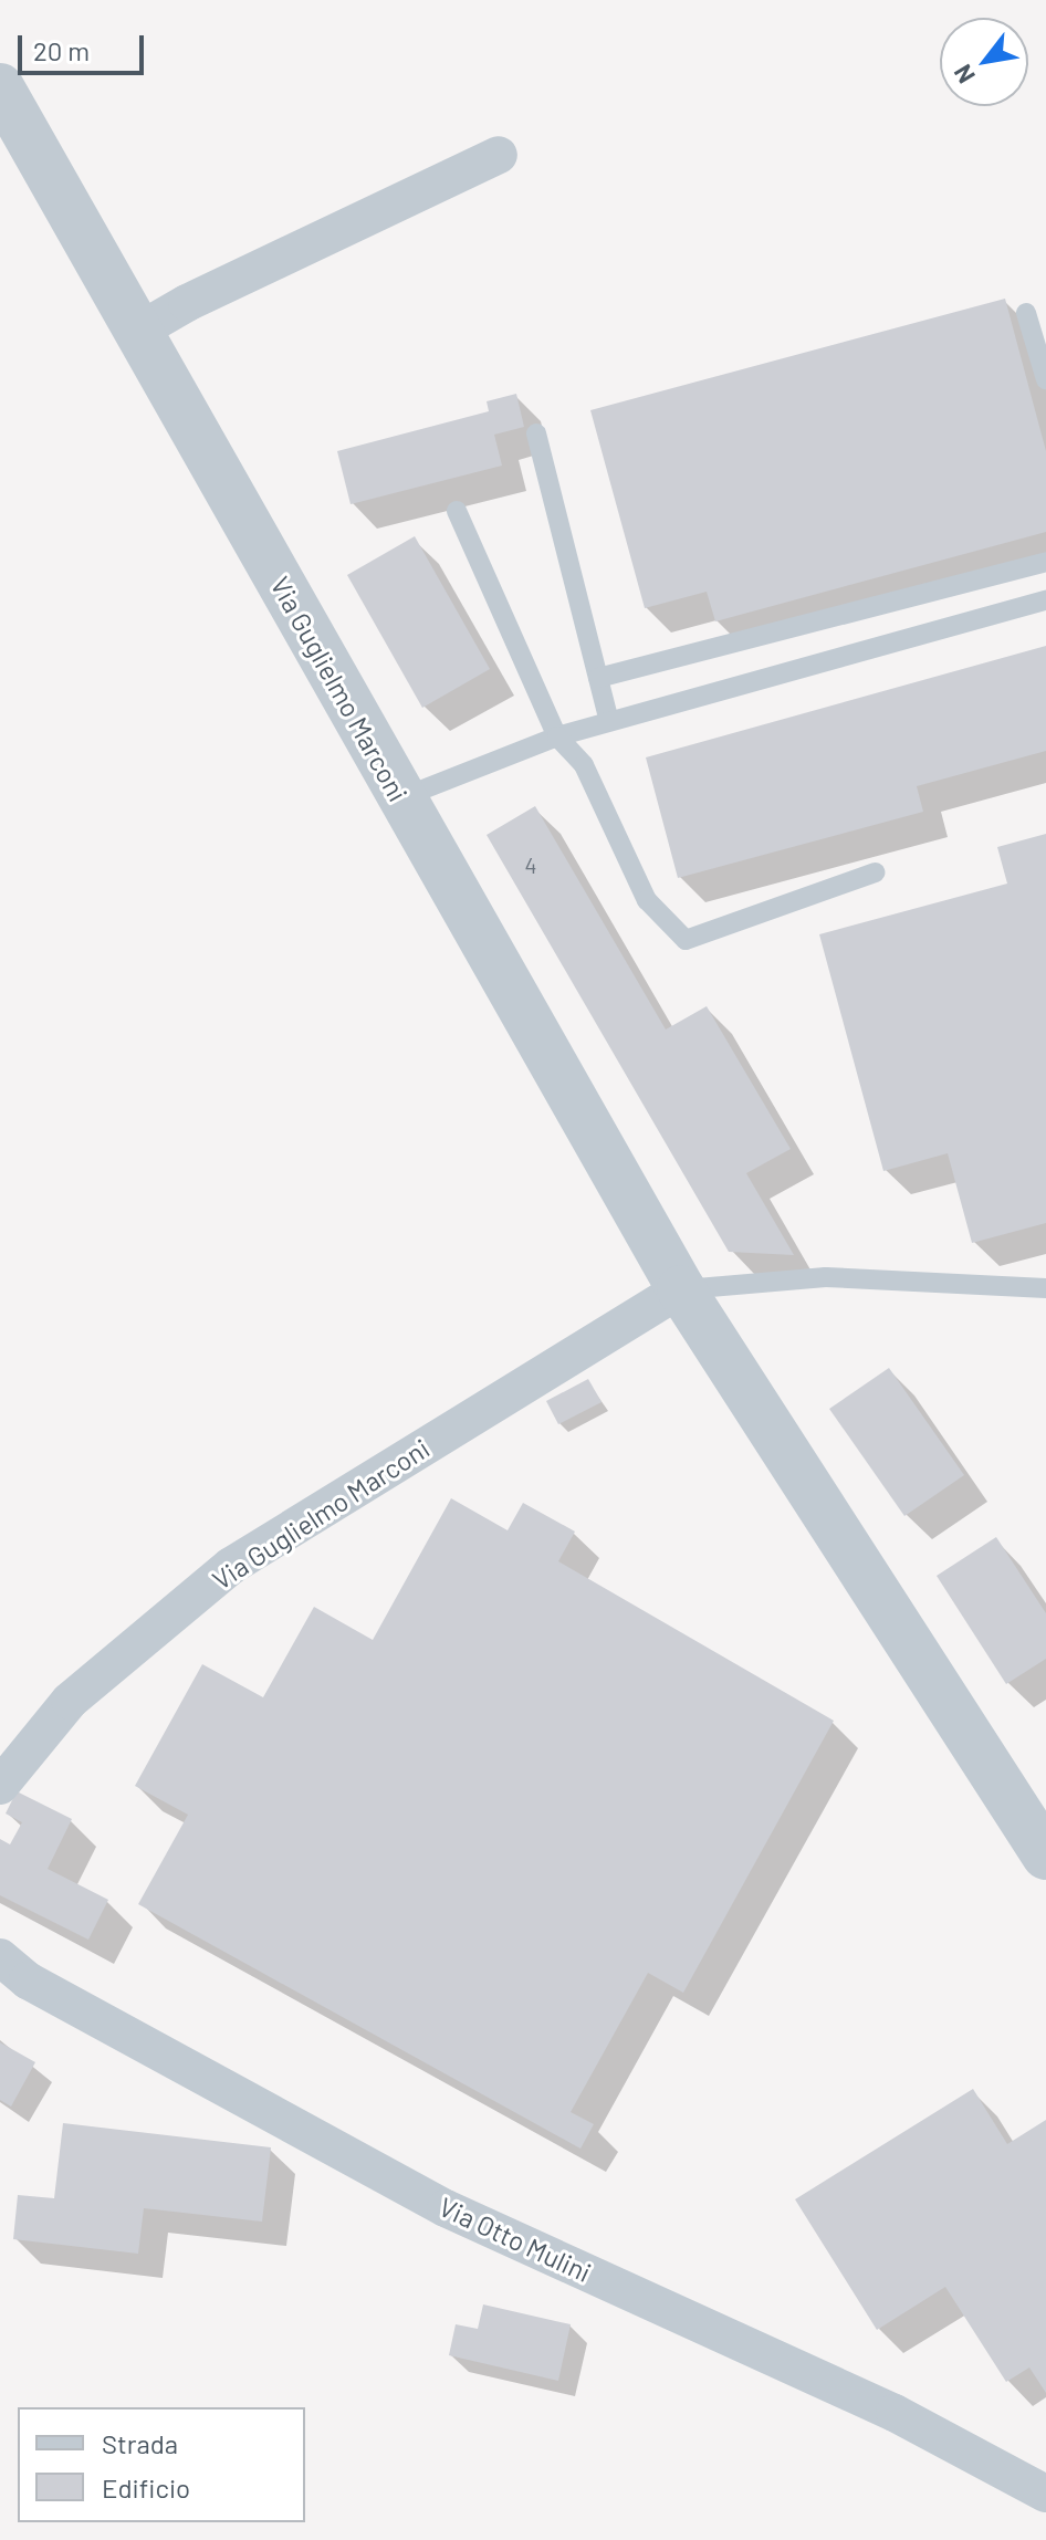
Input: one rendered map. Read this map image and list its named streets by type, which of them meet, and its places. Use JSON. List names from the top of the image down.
{
  "streets": {
    "street": ["Via Guglielmo Marconi", "Via Otto Mulini"]
  },
  "house_numbers": ["4"],
  "legend": ["Strada", "Edificio"],
  "scale_bar": "20 m",
  "north": "bottom left"
}
